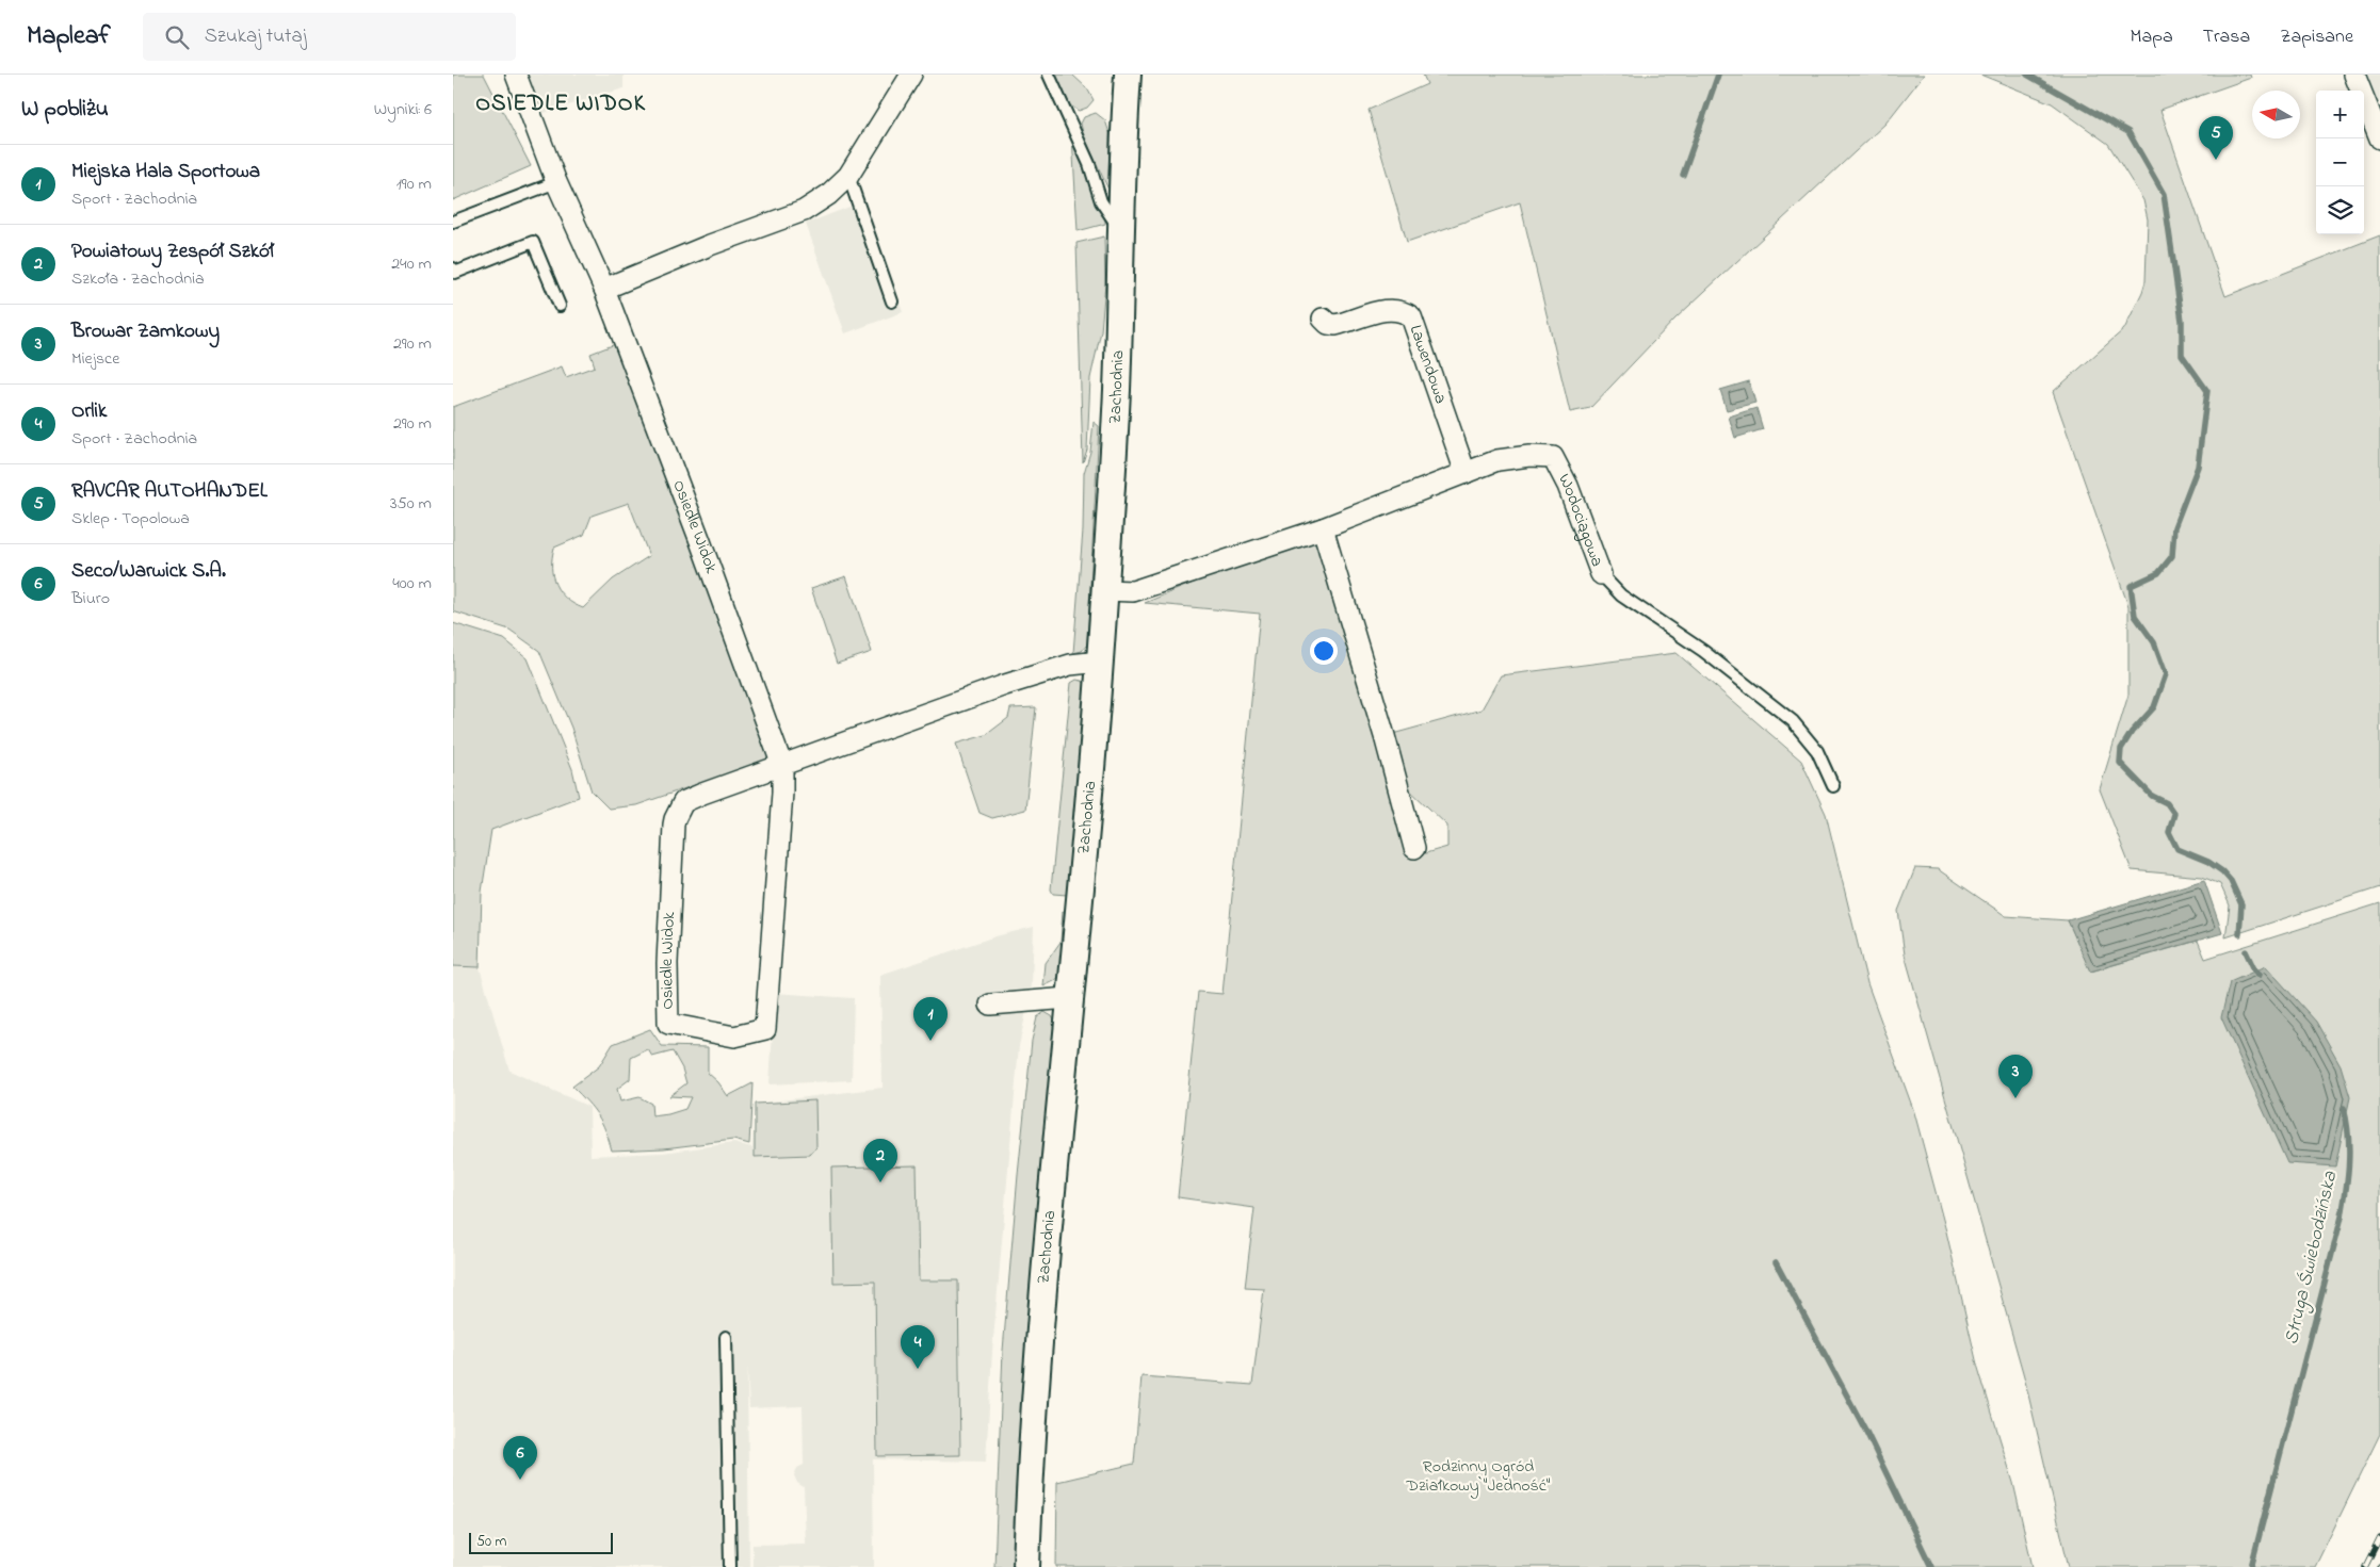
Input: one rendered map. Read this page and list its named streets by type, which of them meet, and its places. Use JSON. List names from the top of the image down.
{
  "streets": {
    "street": [
      "Lawendowa",
      "Zachodnia",
      "Wodociągowa",
      "Osiedle Widok"
    ]
  },
  "crossings": [
    ["Lawendowa", "Wodociągowa"],
    ["Zachodnia", "Wodociągowa"],
    ["Zachodnia", "Osiedle Widok"]
  ],
  "districts": ["OSIEDLE WIDOK"],
  "water": ["Struga Świebodzińska"],
  "parks": ["Rodzinny Ogród Działkowy \"Jedność\""],
  "scale_bar": "50 m",
  "north": "left",
  "page": {
    "header": "Mapleaf",
    "search": "Szukaj tutaj",
    "nav": ["Mapa", "Trasa", "Zapisane"],
    "heading": ["W pobliżu", "Wyniki: 6"],
    "map_buttons": ["+", "−"],
    "pins": [
      "5",
      "1",
      "3",
      "2",
      "4",
      "6"
    ],
    "list": [
      {
        "mark": "1",
        "name": "Miejska Hala Sportowa",
        "note": "Sport · Zachodnia",
        "value": "190 m"
      },
      {
        "mark": "2",
        "name": "Powiatowy Zespół Szkół",
        "note": "Szkoła · Zachodnia",
        "value": "240 m"
      },
      {
        "mark": "3",
        "name": "Browar Zamkowy",
        "note": "Miejsce",
        "value": "290 m"
      },
      {
        "mark": "4",
        "name": "Orlik",
        "note": "Sport · Zachodnia",
        "value": "290 m"
      },
      {
        "mark": "5",
        "name": "RAVCAR AUTOHANDEL",
        "note": "Sklep · Topolowa",
        "value": "350 m"
      },
      {
        "mark": "6",
        "name": "Seco/Warwick S.A.",
        "note": "Biuro",
        "value": "400 m"
      }
    ],
    "scale": "50 m"
  }
}
